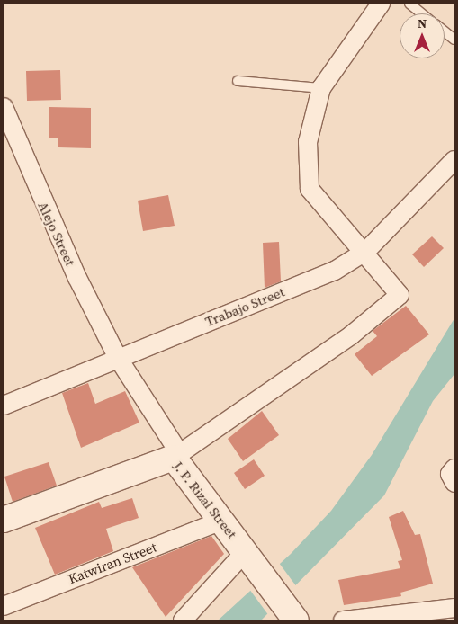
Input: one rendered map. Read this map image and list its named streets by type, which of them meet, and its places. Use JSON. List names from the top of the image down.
{
  "streets": {
    "main road": ["J. P. Rizal Street"],
    "street": ["Alejo Street", "Trabajo Street", "Katwiran Street"]
  },
  "crossings": [
    ["Alejo Street", "Trabajo Street"],
    ["Alejo Street", "J. P. Rizal Street"],
    ["J. P. Rizal Street", "Katwiran Street"]
  ],
  "north": "top"
}
